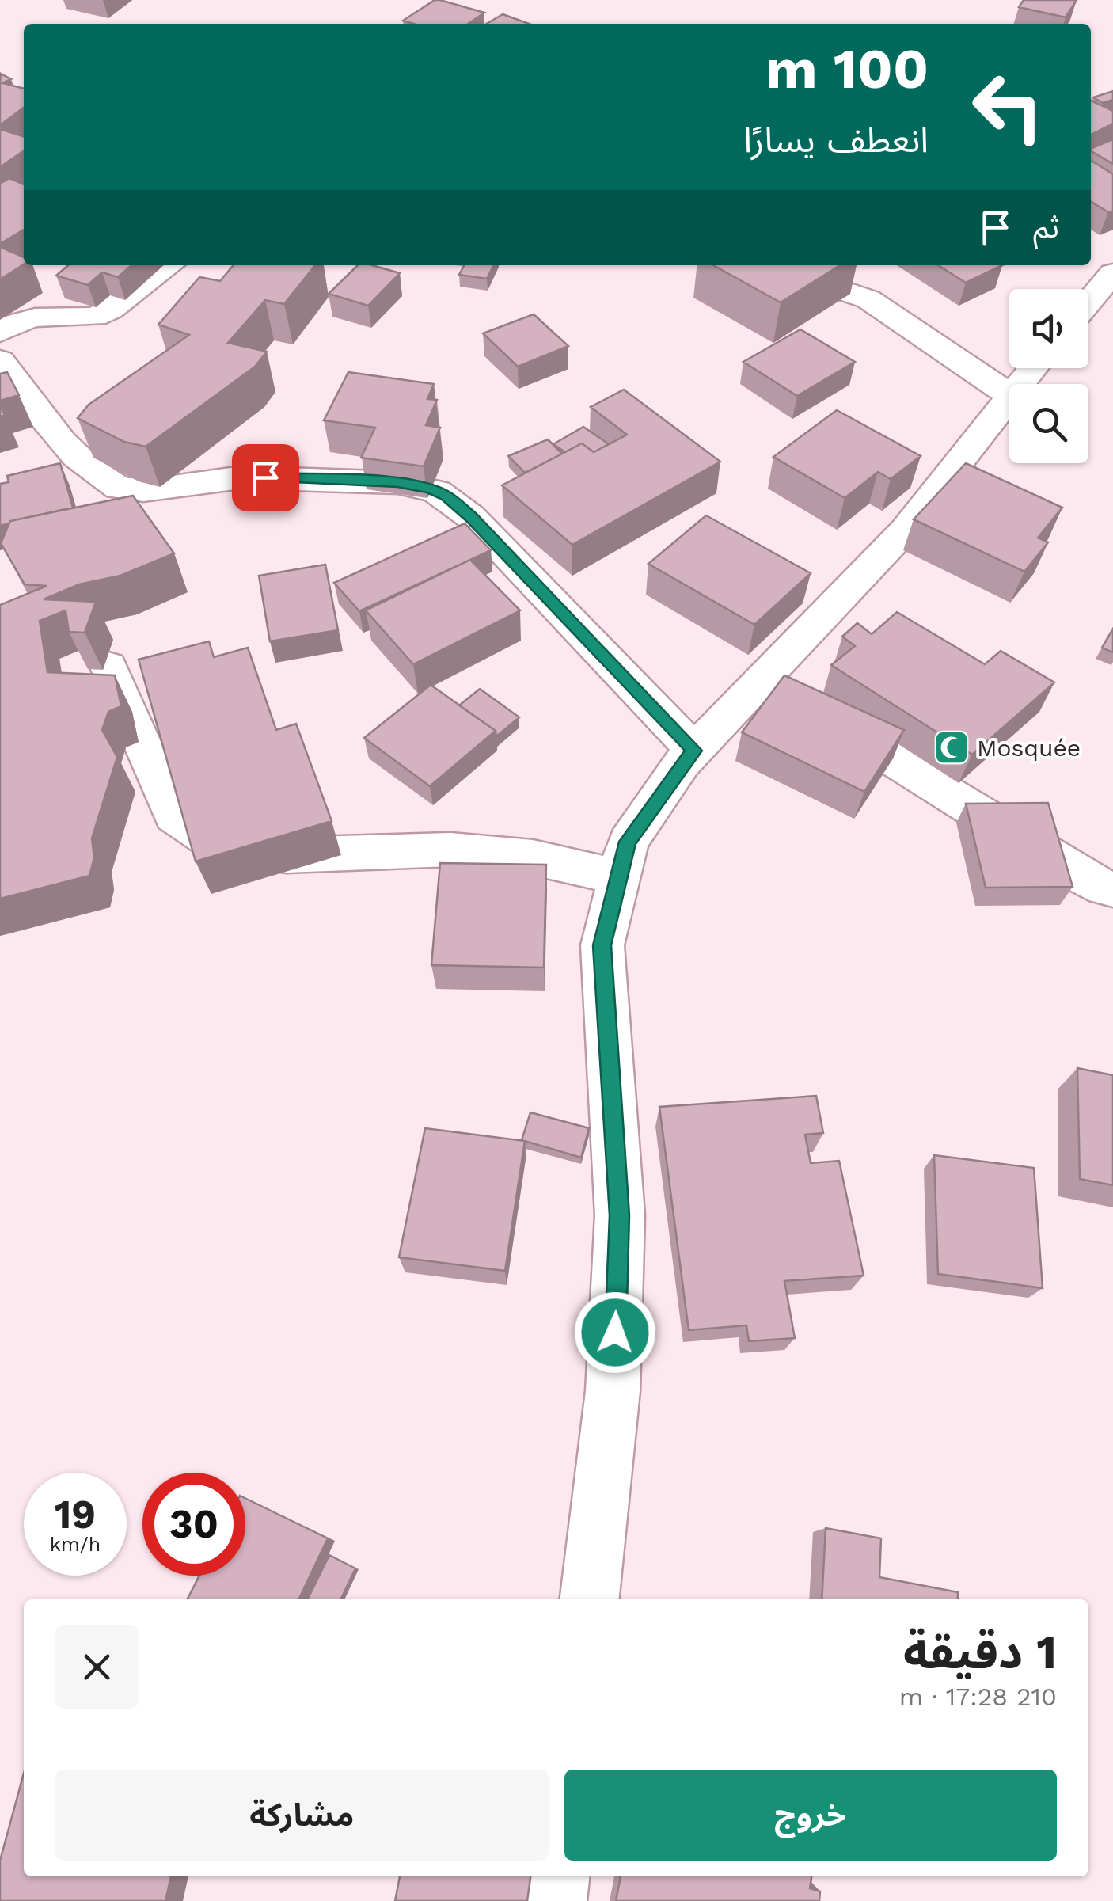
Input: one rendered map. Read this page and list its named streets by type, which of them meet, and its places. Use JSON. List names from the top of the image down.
{
  "places": {
    "mosque": ["Mosquée"]
  },
  "page": {
    "turn": ["100 m", "انعطف يسارًا"],
    "then": "ثم",
    "speed": "19 km/h",
    "limit": "30",
    "heading": ["1 دقيقة", "210 m · 17:28"],
    "buttons": ["خروج", "مشاركة"]
  }
}
